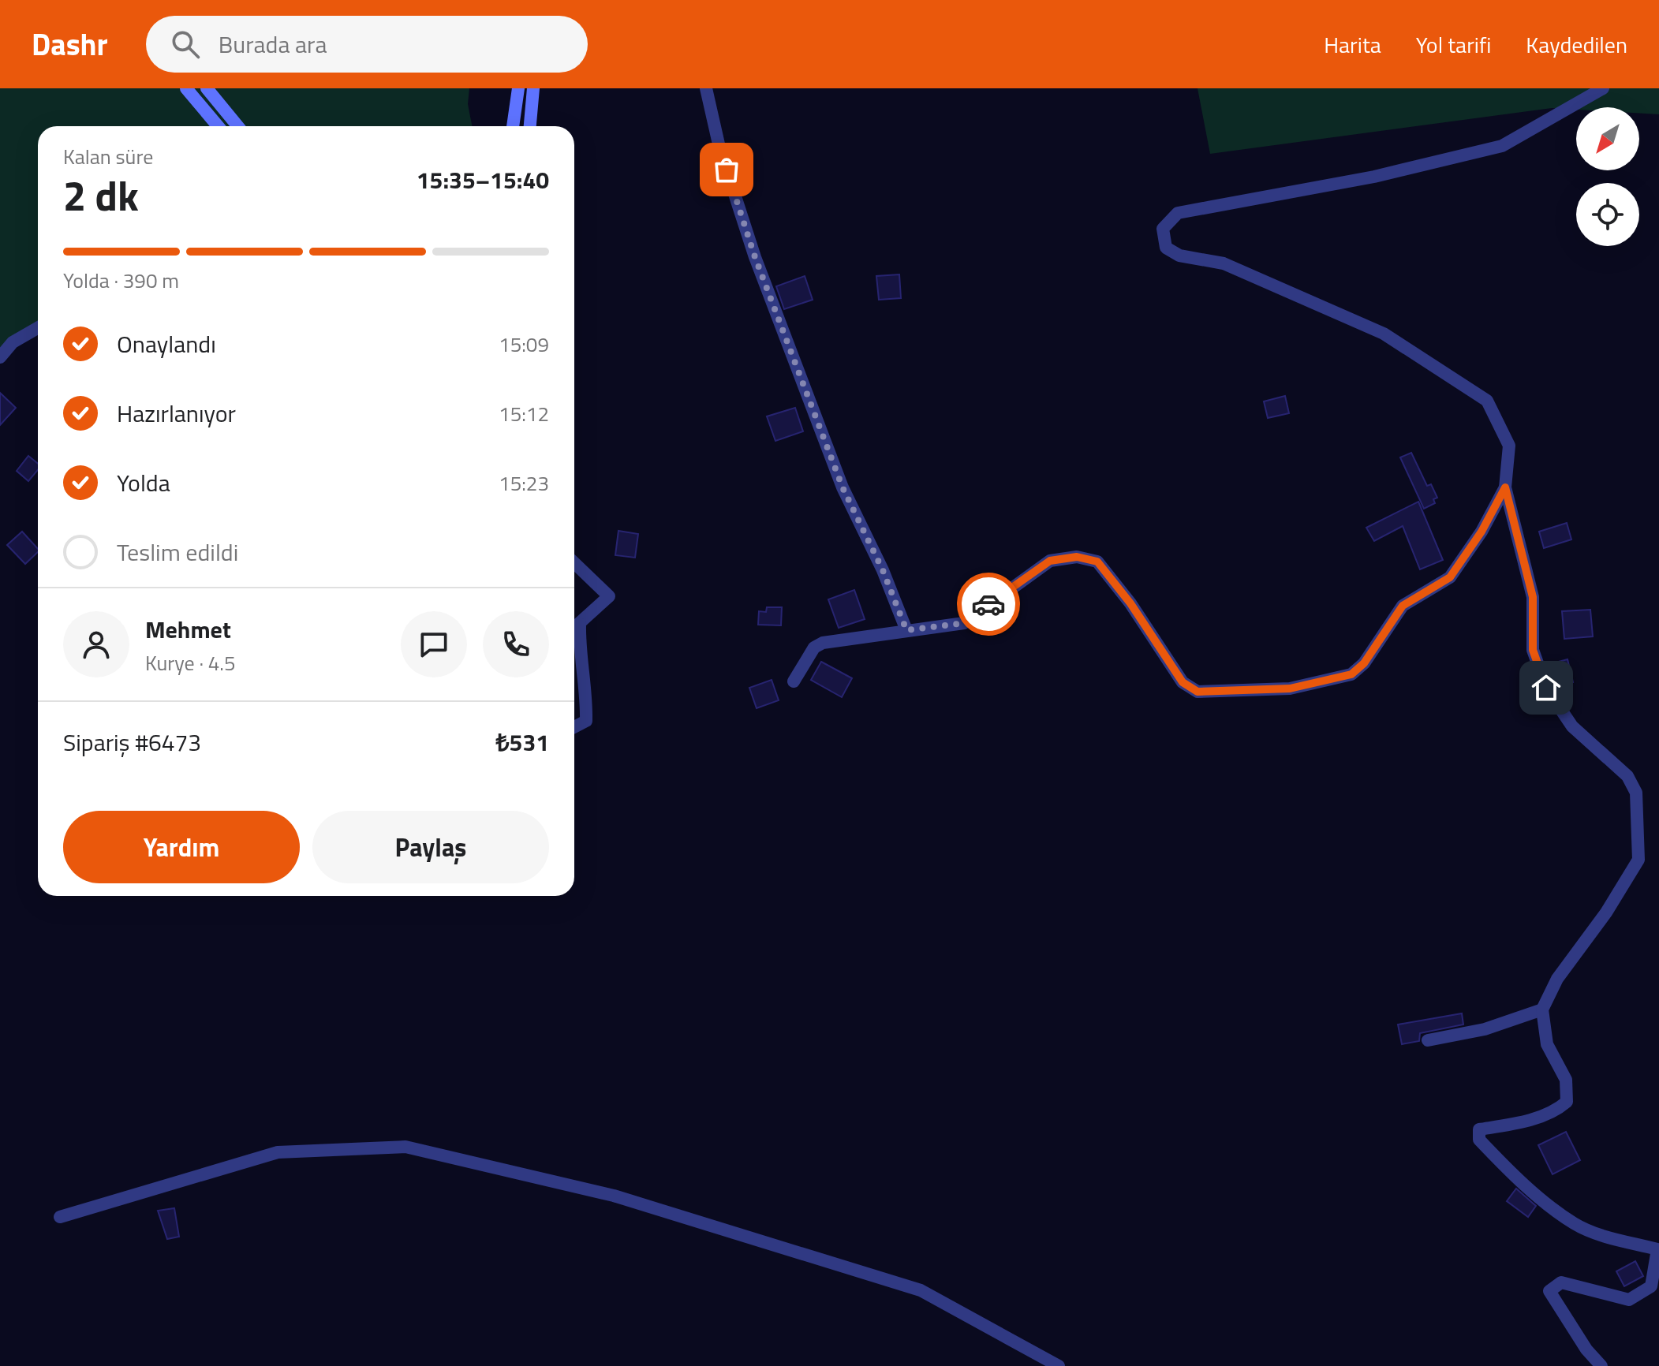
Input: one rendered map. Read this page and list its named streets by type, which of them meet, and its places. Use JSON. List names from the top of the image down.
{
  "north": "bottom left",
  "page": {
    "header": "Dashr",
    "search": "Burada ara",
    "nav": ["Harita", "Yol tarifi", "Kaydedilen"],
    "heading": ["2 dk", "Kalan süre", "15:35–15:40"],
    "panel": [
      "Mehmet",
      "Kurye · 4.5",
      "Sipariş #6473",
      "₺531"
    ],
    "bar": "Yolda · 390 m",
    "list": [
      ["Onaylandı", "15:09"],
      ["Hazırlanıyor", "15:12"],
      ["Yolda", "15:23"],
      "Teslim edildi"
    ],
    "buttons": ["Yardım", "Paylaş"]
  }
}
